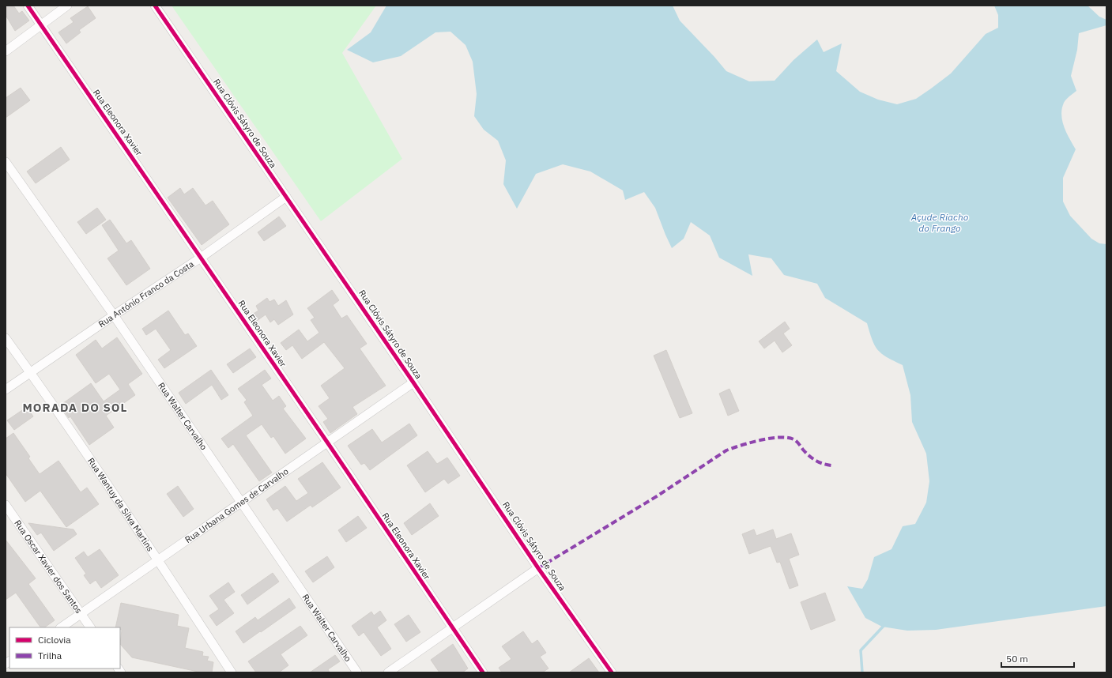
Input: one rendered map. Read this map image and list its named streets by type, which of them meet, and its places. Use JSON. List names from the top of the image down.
{
  "streets": {
    "street": [
      "Rua Eleonora Xavier",
      "Rua Clóvis Sátyro de Souza",
      "Rua António Franco da Costa",
      "Rua Walter Carvalho",
      "Rua Wantuy da Silva Martins",
      "Rua Urbana Gomes de Carvalho",
      "Rua Oscar Xavier dos Santos"
    ]
  },
  "crossings": [
    ["Rua Eleonora Xavier", "Rua António Franco da Costa"],
    ["Rua Eleonora Xavier", "Rua Urbana Gomes de Carvalho"],
    ["Rua Clóvis Sátyro de Souza", "Rua António Franco da Costa"],
    ["Rua Clóvis Sátyro de Souza", "Rua Urbana Gomes de Carvalho"],
    ["Rua António Franco da Costa", "Rua Walter Carvalho"],
    ["Rua António Franco da Costa", "Rua Wantuy da Silva Martins"],
    ["Rua Walter Carvalho", "Rua Urbana Gomes de Carvalho"],
    ["Rua Wantuy da Silva Martins", "Rua Urbana Gomes de Carvalho"],
    ["Rua Urbana Gomes de Carvalho", "Rua Oscar Xavier dos Santos"]
  ],
  "districts": ["MORADA DO SOL"],
  "water": ["Açude Riacho do Frango"],
  "legend": ["Ciclovia", "Trilha"],
  "scale_bar": "50 m"
}
